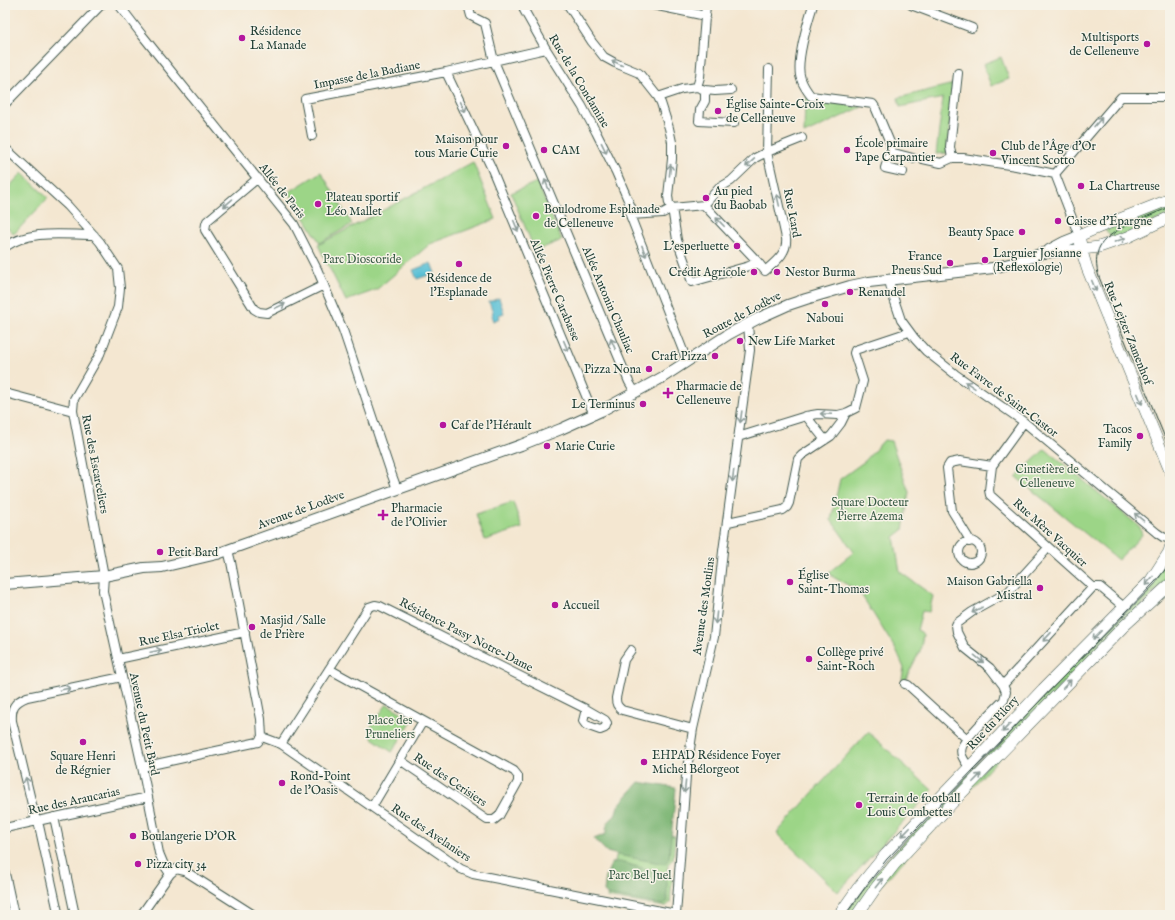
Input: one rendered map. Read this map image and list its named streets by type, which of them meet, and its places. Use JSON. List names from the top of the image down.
{
  "streets": {
    "main road": ["Route de Lodève", "Rue Lejzer Zamenhof", "Rue du Pilory"],
    "street": [
      "Impasse de la Badiane",
      "Rue de la Condamine",
      "Allée de Paris",
      "Rue Icard",
      "Allée Pierre Carabasse",
      "Allée Antonin Chauliac",
      "Rue Favre de Saint-Castor",
      "Rue des Escarceliers",
      "Avenue de Lodève",
      "Rue Mère Vacquier",
      "Avenue des Moulins",
      "Rue Elsa Triolet",
      "Résidence Passy Notre-Dame",
      "Avenue du Petit Bard",
      "Rue des Cerisiers",
      "Rue des Araucarias",
      "Rue des Avelaniers"
    ]
  },
  "crossings": [
    ["Impasse de la Badiane", "Allée Pierre Carabasse"],
    ["Rue de la Condamine", "Route de Lodève"],
    ["Allée de Paris", "Avenue de Lodève"],
    ["Allée Pierre Carabasse", "Route de Lodève"],
    ["Allée Pierre Carabasse", "Avenue de Lodève"],
    ["Allée Antonin Chauliac", "Route de Lodève"],
    ["Route de Lodève", "Rue Lejzer Zamenhof"],
    ["Route de Lodève", "Rue Favre de Saint-Castor"],
    ["Route de Lodève", "Avenue de Lodève"],
    ["Route de Lodève", "Avenue des Moulins"],
    ["Rue Favre de Saint-Castor", "Rue Mère Vacquier"],
    ["Rue des Escarceliers", "Avenue de Lodève"],
    ["Rue des Escarceliers", "Avenue du Petit Bard"],
    ["Avenue de Lodève", "Avenue du Petit Bard"],
    ["Rue Mère Vacquier", "Rue du Pilory"],
    ["Avenue des Moulins", "Rue des Avelaniers"],
    ["Rue Elsa Triolet", "Avenue du Petit Bard"],
    ["Avenue du Petit Bard", "Rue des Araucarias"]
  ],
  "one_way": [
    "Allée Pierre Carabasse",
    "Allée Antonin Chauliac",
    "Rue Lejzer Zamenhof",
    "Rue Favre de Saint-Castor",
    "Avenue des Moulins",
    "Rue Elsa Triolet"
  ],
  "parks": [
    "Parc Dioscoride",
    "Cimetière de Celleneuve",
    "Square Docteur Pierre Azema",
    "Place des Pruneliers",
    "Parc Bel Juel"
  ],
  "places": {
    "other": [
      "Résidence La Manade",
      "Multisports de Celleneuve",
      "Église Sainte-Croix de Celleneuve",
      "Maison pour tous Marie Curie",
      "CAM",
      "École primaire Pape Carpantier",
      "Club de l'Âge d'Or Vincent Scotto",
      "La Chartreuse",
      "Au pied du Baobab",
      "Plateau sportif Léo Mallet",
      "Boulodrome Esplanade de Celleneuve",
      "Caisse d'Épargne",
      "Beauty Space",
      "L'esperluette",
      "Larguier Josianne (Reflexologie)",
      "France Pneus Sud",
      "Résidence de l'Esplanade",
      "Crédit Agricole",
      "Nestor Burma",
      "Renaudel",
      "Naboui",
      "New Life Market",
      "Craft Pizza",
      "Pizza Nona",
      "Le Terminus",
      "Caf de l'Hérault",
      "Tacos Family",
      "Marie Curie",
      "Petit Bard",
      "Église Saint-Thomas",
      "Maison Gabriella Mistral",
      "Accueil",
      "Masjid / Salle de Prière",
      "Collège privé Saint-Roch",
      "Square Henri de Régnier",
      "EHPAD Résidence Foyer Michel Bélorgeot",
      "Rond-Point de l'Oasis",
      "Terrain de football Louis Combettes",
      "Boulangerie D'OR",
      "Pizza city 34"
    ],
    "health": ["Pharmacie de Celleneuve", "Pharmacie de l'Olivier"]
  }
}
